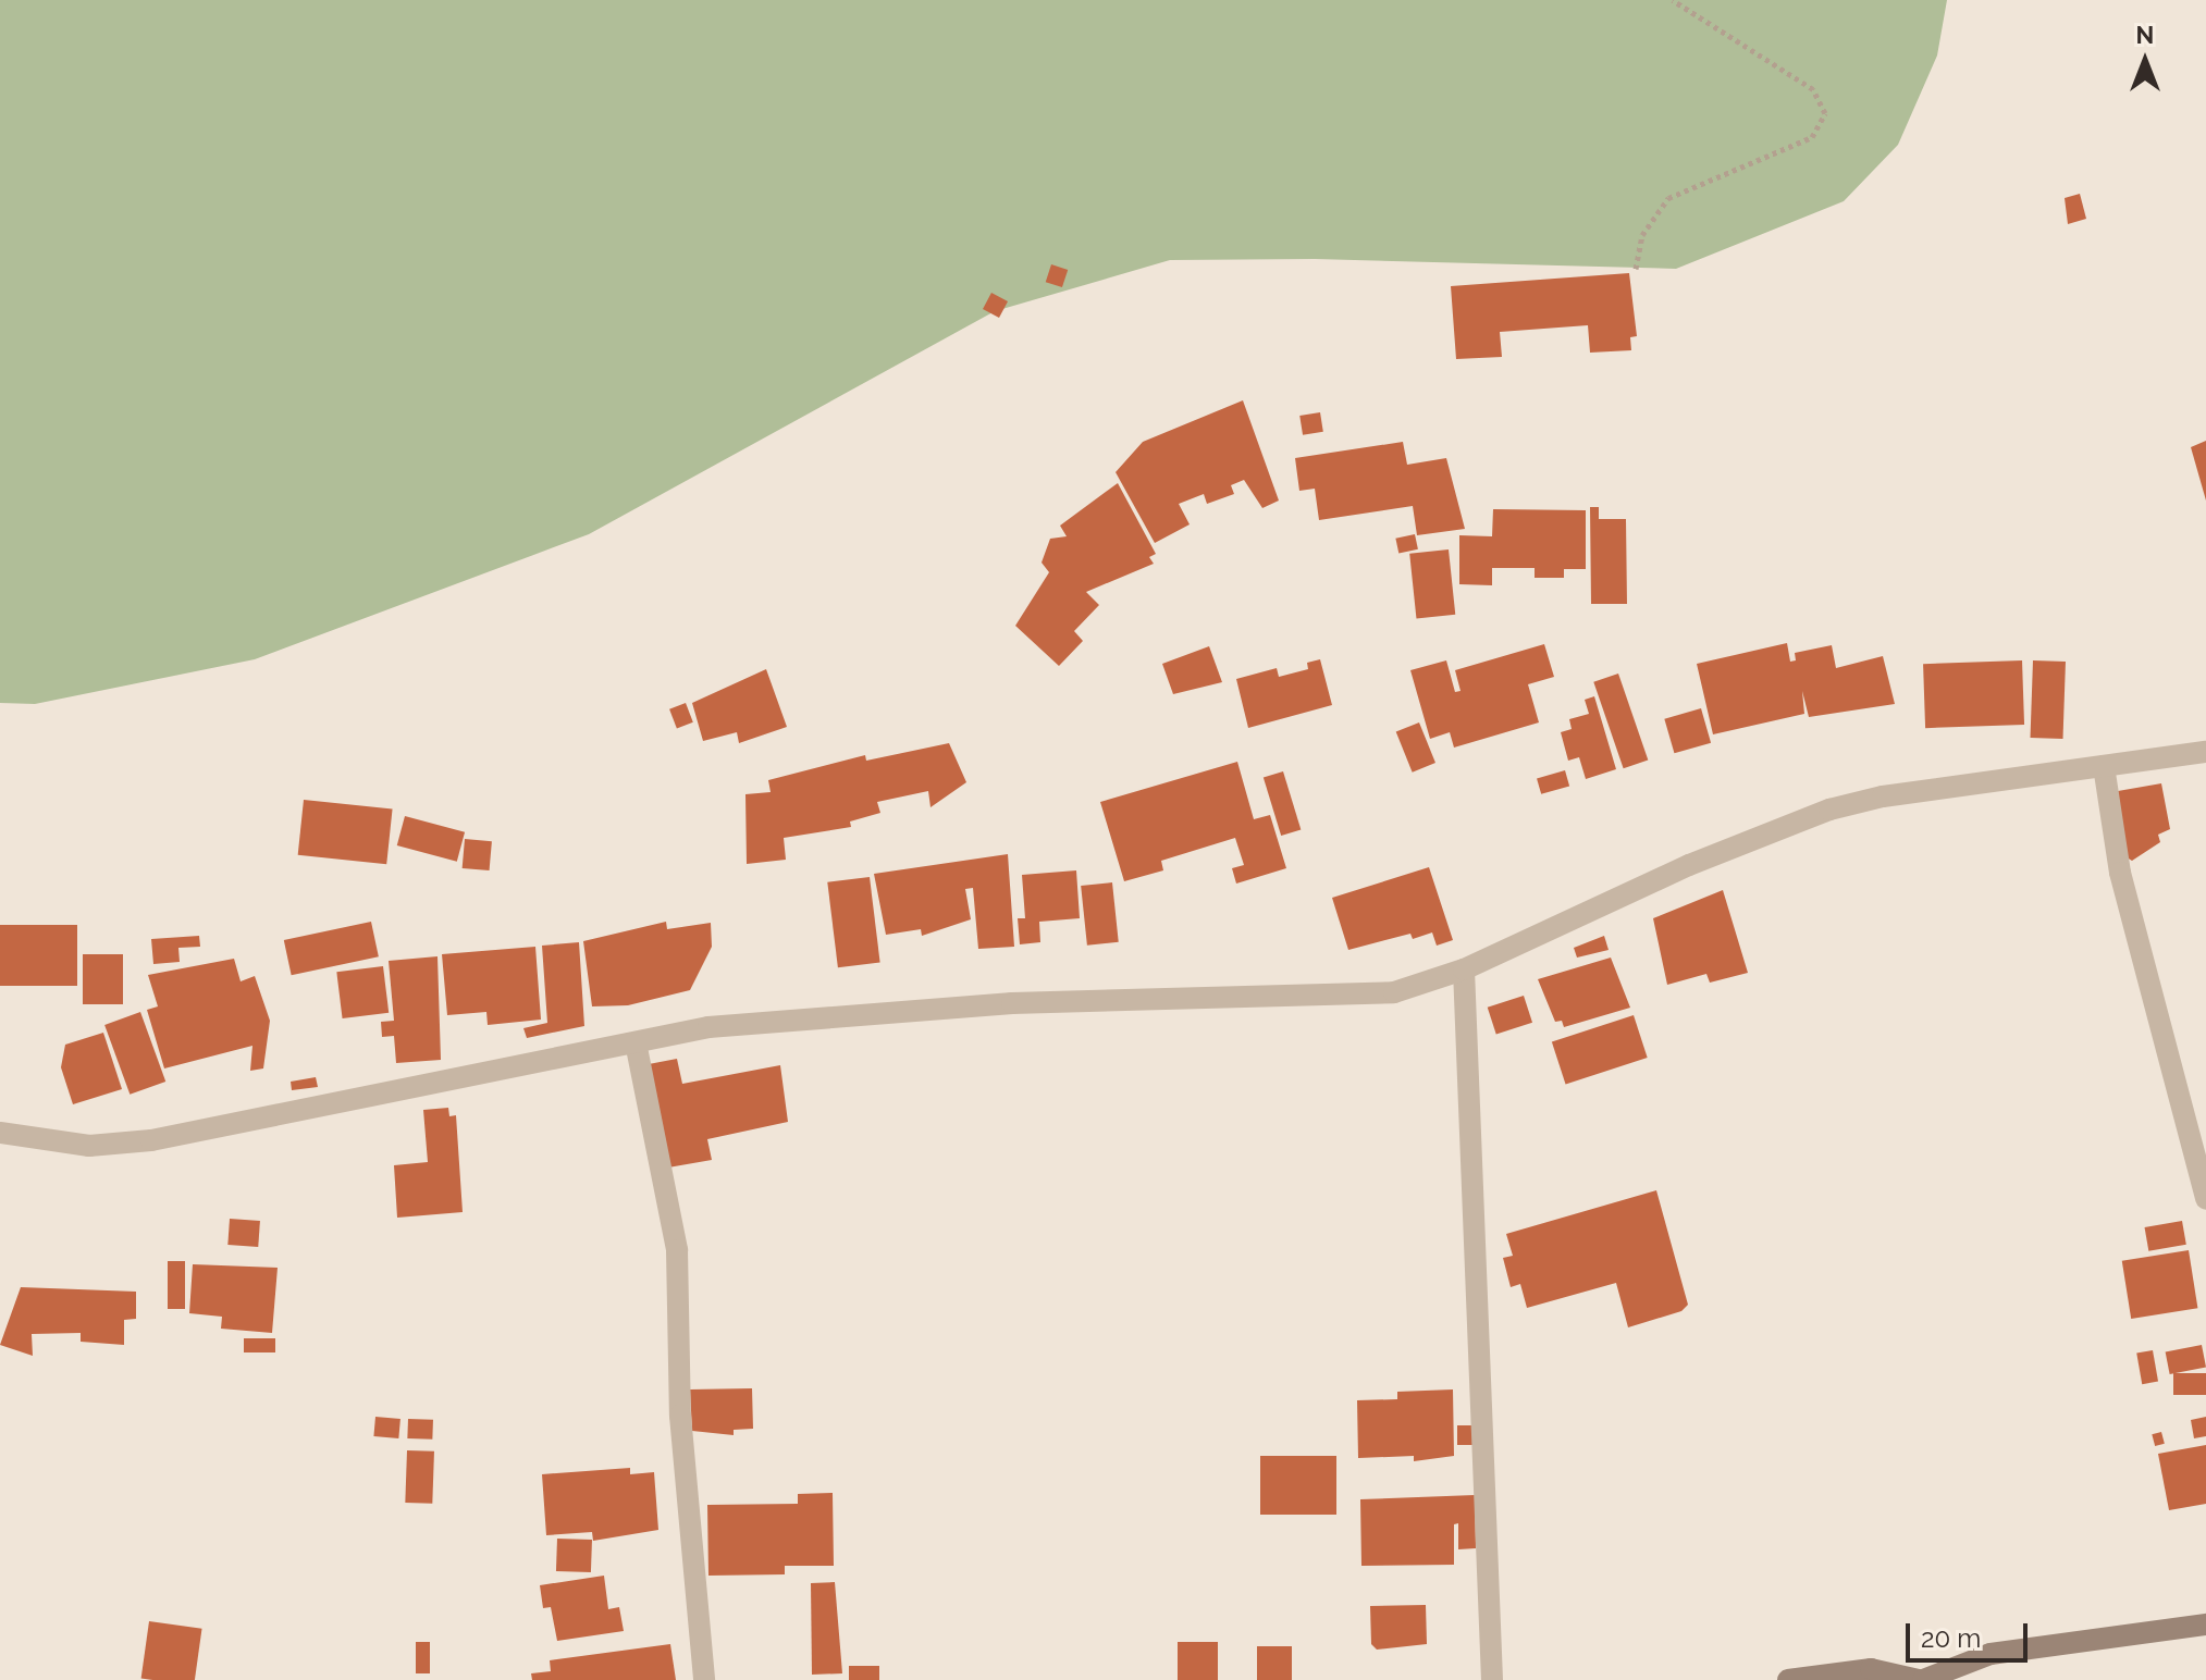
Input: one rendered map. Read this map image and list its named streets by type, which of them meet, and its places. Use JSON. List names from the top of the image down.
{
  "scale_bar": "20 m",
  "north": "top"
}
